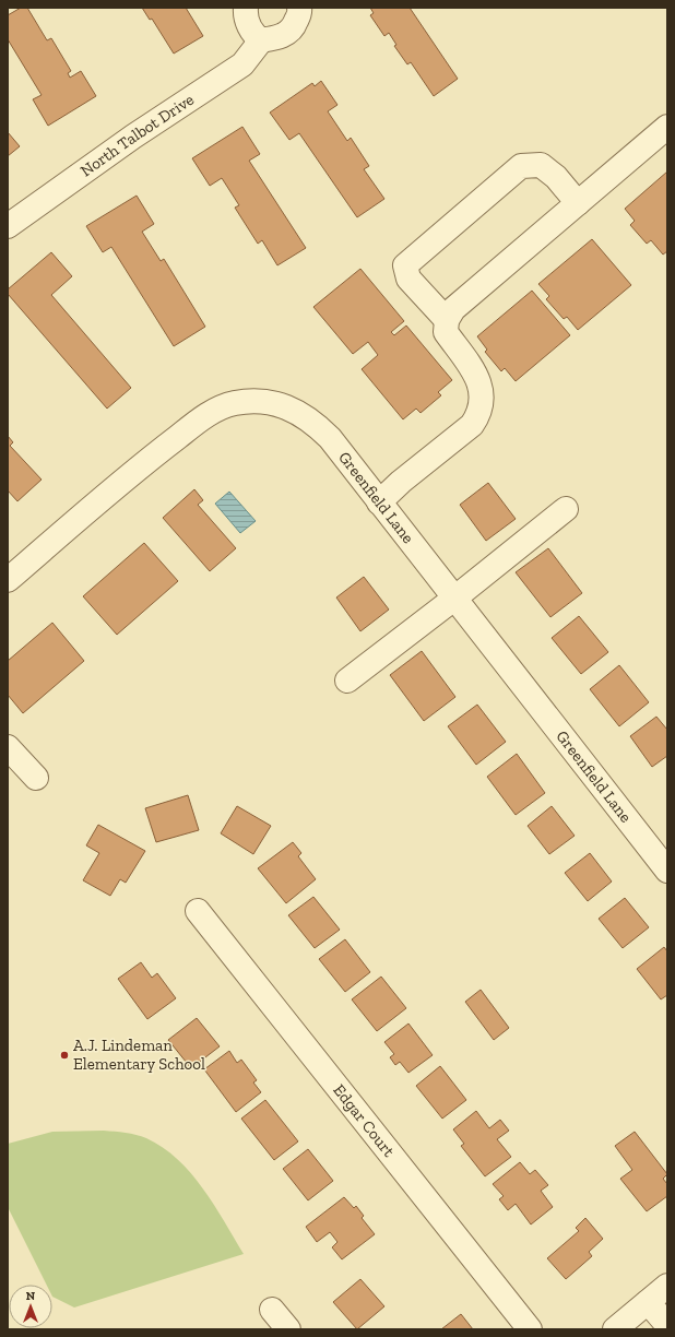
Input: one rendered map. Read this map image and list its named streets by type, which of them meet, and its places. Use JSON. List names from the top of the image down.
{
  "streets": {
    "street": ["North Talbot Drive", "Greenfield Lane", "Edgar Court"]
  },
  "places": ["A.J. Lindeman Elementary School"],
  "north": "top"
}
